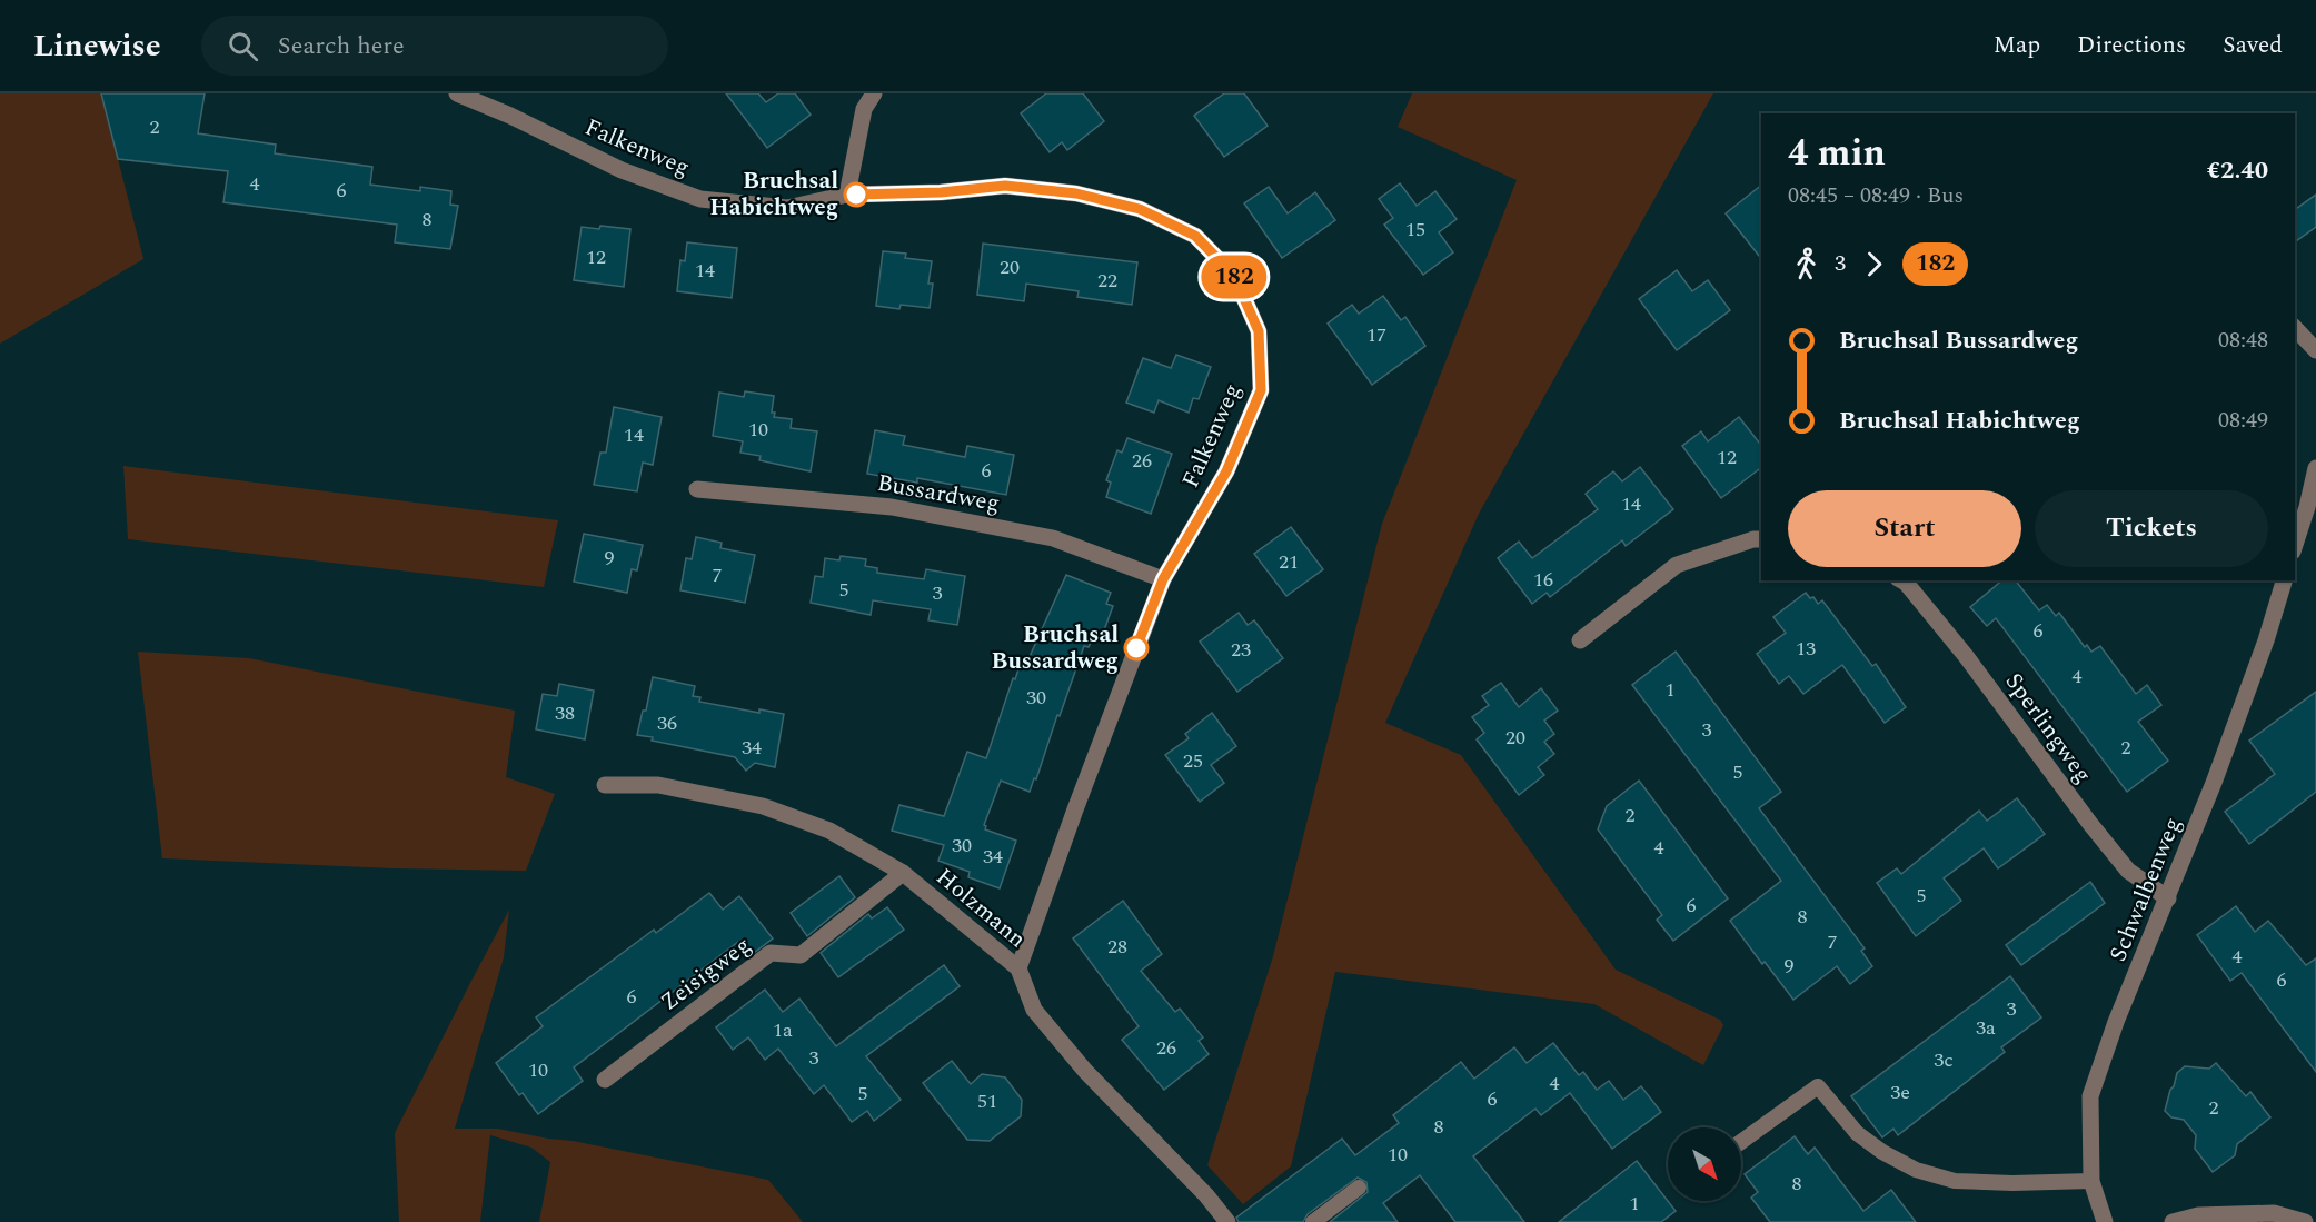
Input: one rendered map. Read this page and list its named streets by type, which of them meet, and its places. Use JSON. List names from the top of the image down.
{
  "streets": {
    "street": [
      "Falkenweg",
      "Bussardweg",
      "Sperlingweg",
      "Schwalbenweg",
      "Holzmann",
      "Zeisigweg"
    ]
  },
  "crossings": [
    ["Falkenweg", "Bussardweg"],
    ["Falkenweg", "Holzmann"],
    ["Sperlingweg", "Schwalbenweg"],
    ["Holzmann", "Zeisigweg"]
  ],
  "places": ["Bruchsal Habichtweg", "Bruchsal Bussardweg"],
  "lines": ["bus line 182"],
  "house_numbers": [
    "2",
    "4",
    "6",
    "8",
    "15",
    "12",
    "20",
    "14",
    "22",
    "17",
    "10",
    "14",
    "12",
    "26",
    "6",
    "14",
    "9",
    "21",
    "7",
    "16",
    "5",
    "3",
    "6",
    "13",
    "23",
    "4",
    "1",
    "30",
    "38",
    "36",
    "3",
    "20",
    "34",
    "2",
    "25",
    "5",
    "2",
    "30",
    "4",
    "34",
    "5",
    "6",
    "8",
    "7",
    "28",
    "4",
    "9",
    "6",
    "6",
    "3",
    "3a",
    "1a",
    "26",
    "3",
    "3c",
    "10",
    "4",
    "3e",
    "5",
    "6",
    "51",
    "2",
    "8",
    "10",
    "8",
    "1"
  ],
  "north": "bottom right",
  "page": {
    "header": "Linewise",
    "search": "Search here",
    "nav": ["Map", "Directions", "Saved"],
    "on_map": "182",
    "heading": ["4 min", "08:45 – 08:49 · Bus", "€2.40"],
    "legs": ["3", "182"],
    "list": [
      {
        "name": "Bruchsal Bussardweg",
        "value": "08:48"
      },
      {
        "name": "Bruchsal Habichtweg",
        "value": "08:49"
      }
    ],
    "buttons": ["Start", "Tickets"]
  }
}
